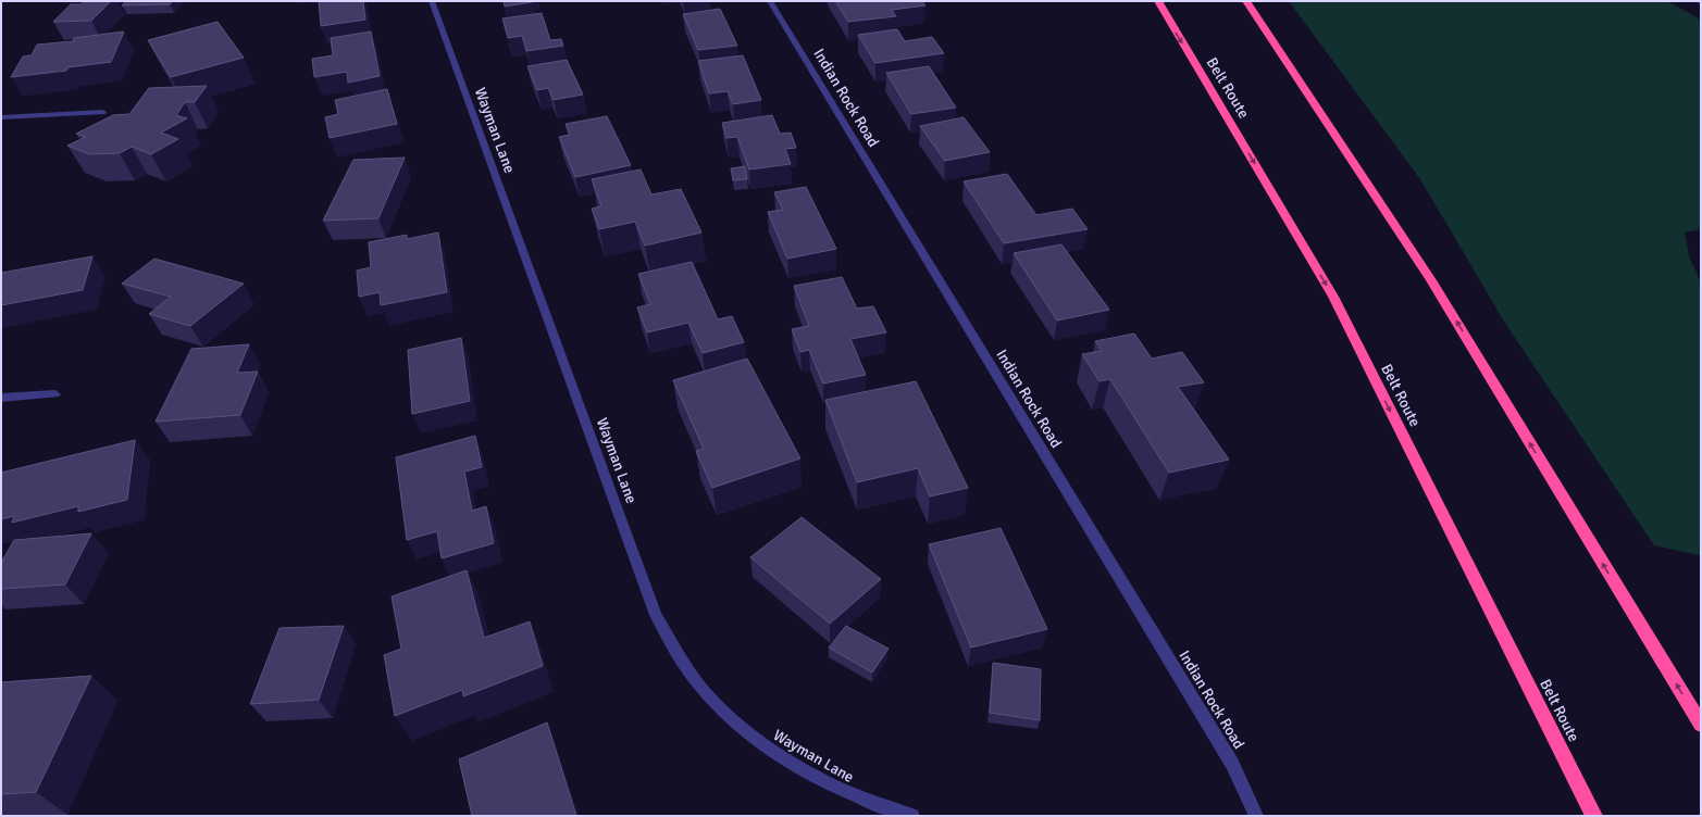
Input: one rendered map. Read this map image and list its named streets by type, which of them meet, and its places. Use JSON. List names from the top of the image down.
{
  "streets": {
    "highway": ["Belt Route"],
    "street": ["Indian Rock Road", "Wayman Lane"]
  }
}
